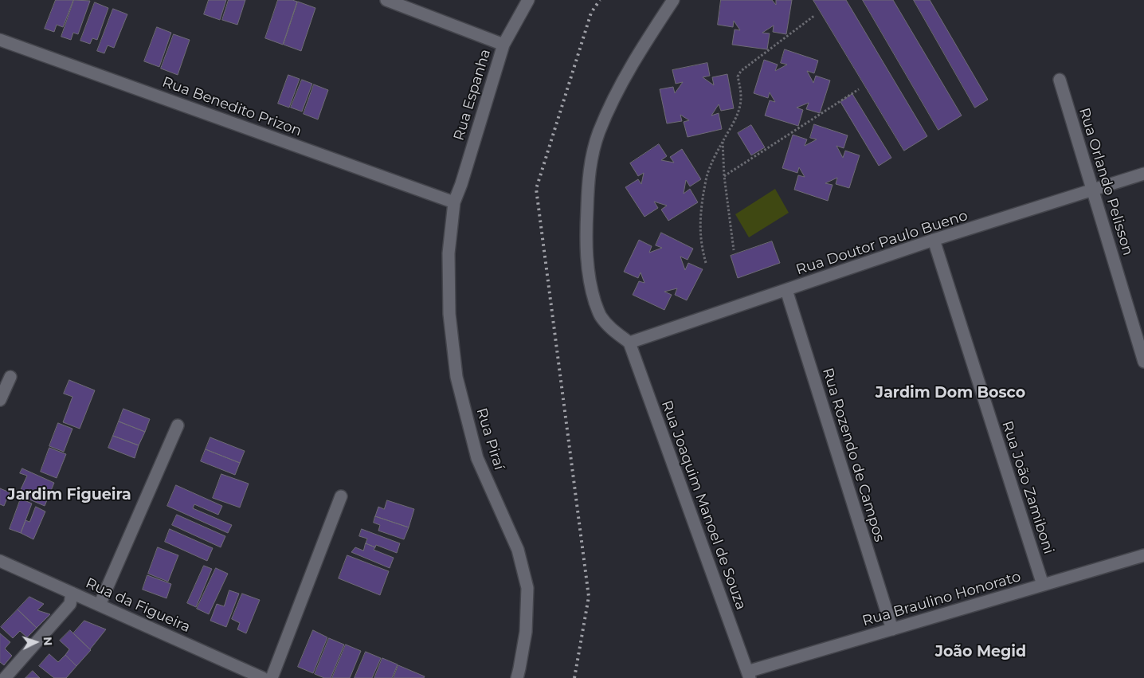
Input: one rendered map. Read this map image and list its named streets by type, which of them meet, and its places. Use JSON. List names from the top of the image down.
{
  "streets": {
    "street": [
      "Rua Espanha",
      "Rua Benedito Prizon",
      "Rua Orlando Pelisson",
      "Rua Doutor Paulo Bueno",
      "Rua Piraí",
      "Rua Rozendo de Campos",
      "Rua João Zamiboni",
      "Rua Joaquim Manoel de Souza",
      "Rua Braulino Honorato",
      "Rua da Figueira"
    ]
  },
  "crossings": [
    ["Rua Espanha", "Rua Benedito Prizon"],
    ["Rua Espanha", "Rua Piraí"],
    ["Rua Benedito Prizon", "Rua Piraí"],
    ["Rua Orlando Pelisson", "Rua Doutor Paulo Bueno"],
    ["Rua Doutor Paulo Bueno", "Rua Rozendo de Campos"],
    ["Rua Doutor Paulo Bueno", "Rua João Zamiboni"],
    ["Rua Doutor Paulo Bueno", "Rua Joaquim Manoel de Souza"],
    ["Rua Rozendo de Campos", "Rua Braulino Honorato"],
    ["Rua João Zamiboni", "Rua Braulino Honorato"],
    ["Rua Joaquim Manoel de Souza", "Rua Braulino Honorato"]
  ],
  "districts": ["Jardim Dom Bosco", "Jardim Figueira", "João Megid"],
  "north": "right"
}
